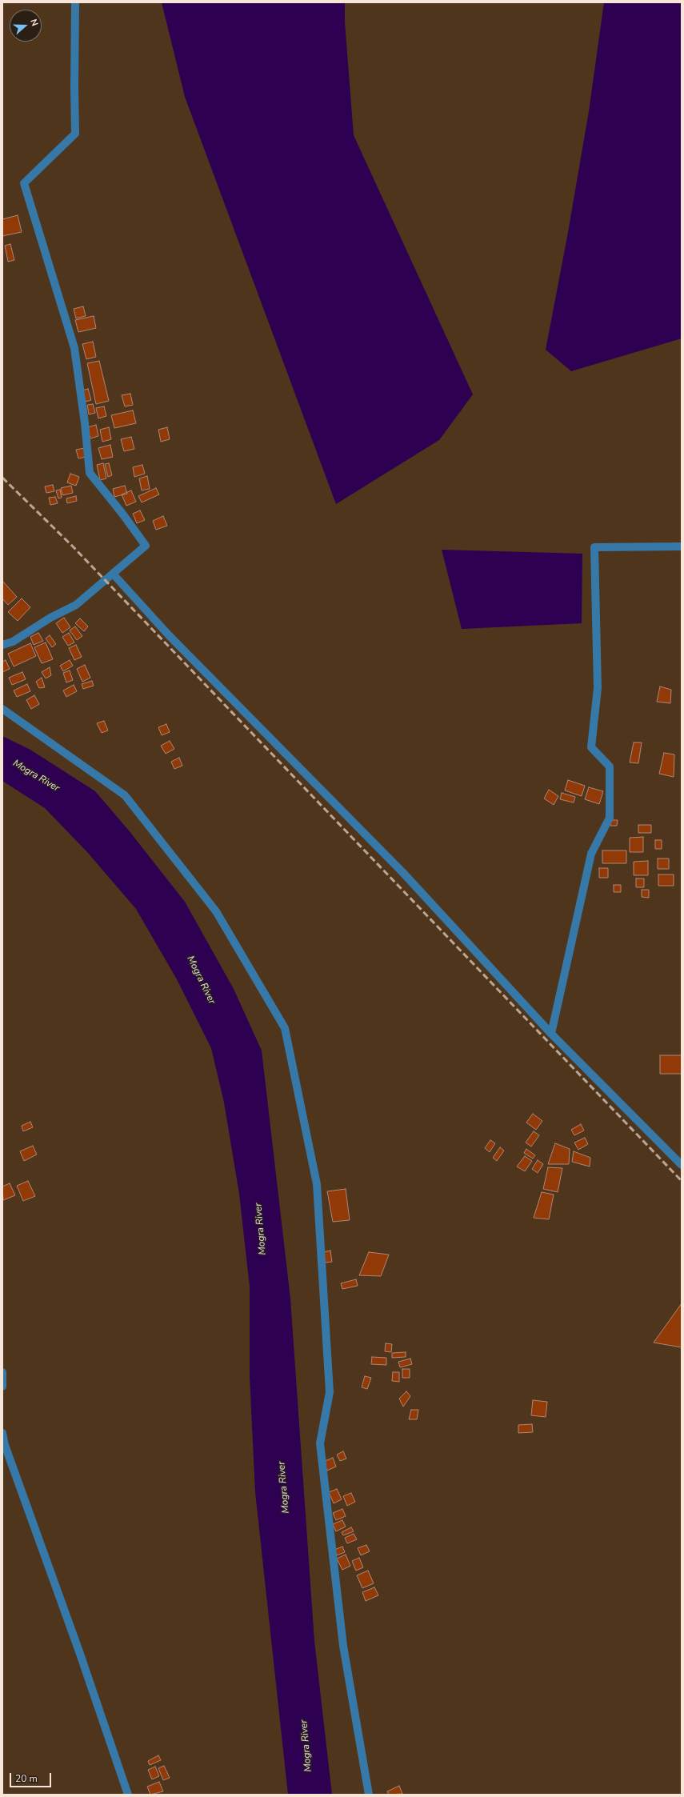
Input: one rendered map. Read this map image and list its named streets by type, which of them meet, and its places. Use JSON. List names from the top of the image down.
{
  "water": ["Mogra River"],
  "scale_bar": "20 m",
  "north": "right"
}
